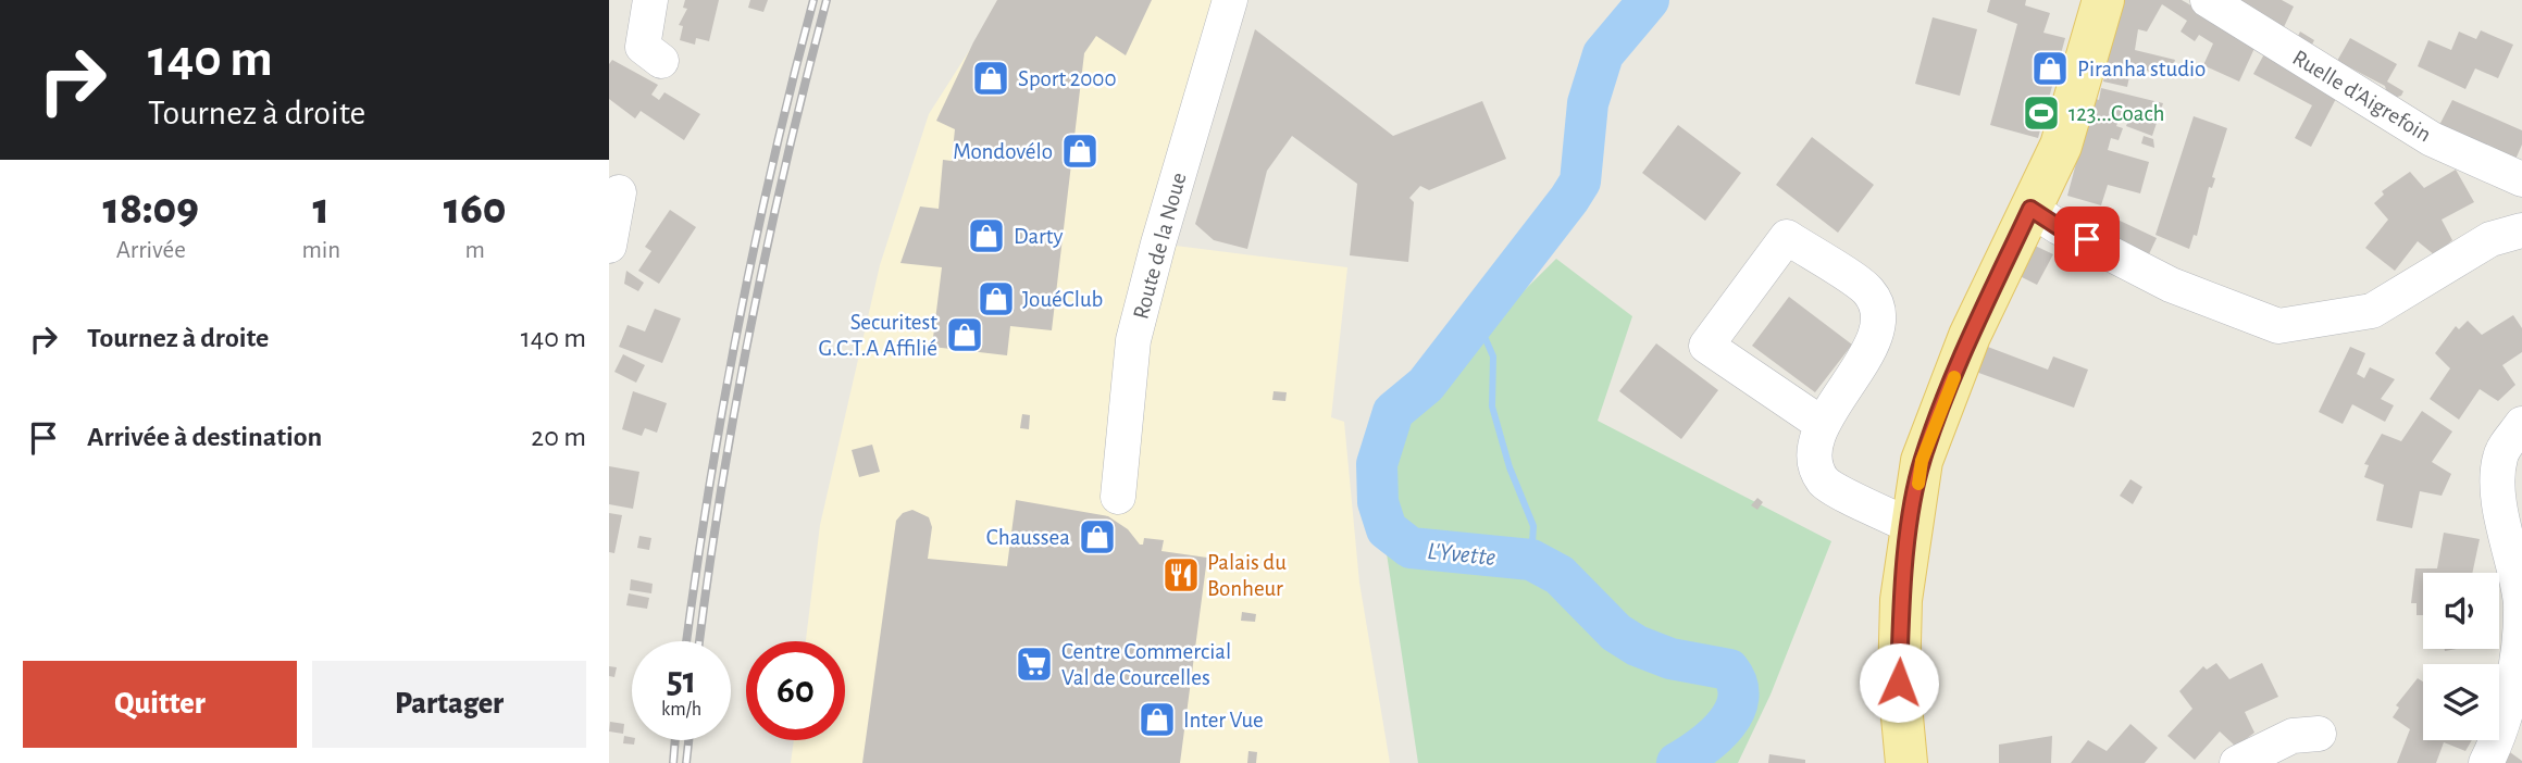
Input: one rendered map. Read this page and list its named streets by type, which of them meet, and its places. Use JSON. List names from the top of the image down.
{
  "streets": {
    "street": ["Ruelle d'Aigrefoin", "Route de la Noue"]
  },
  "water": ["L'Yvette"],
  "places": {
    "shop": [
      "Piranha studio",
      "Sport 2000",
      "Mondovélo",
      "Darty",
      "JouéClub",
      "Securitest G.C.T.A Affilié",
      "Chaussea",
      "Inter Vue"
    ],
    "sports": ["123...Coach"],
    "restaurant": ["Palais du Bonheur"],
    "supermarket": ["Centre Commercial Val de Courcelles"]
  },
  "page": {
    "turn": ["140 m", "Tournez à droite"],
    "eta": [
      "18:09",
      "Arrivée",
      "1",
      "min",
      "160",
      "m"
    ],
    "list": [
      {
        "name": "Tournez à droite",
        "value": "140 m"
      },
      {
        "name": "Arrivée à destination",
        "value": "20 m"
      }
    ],
    "speed": "51 km/h",
    "limit": "60",
    "buttons": ["Quitter", "Partager"]
  }
}
